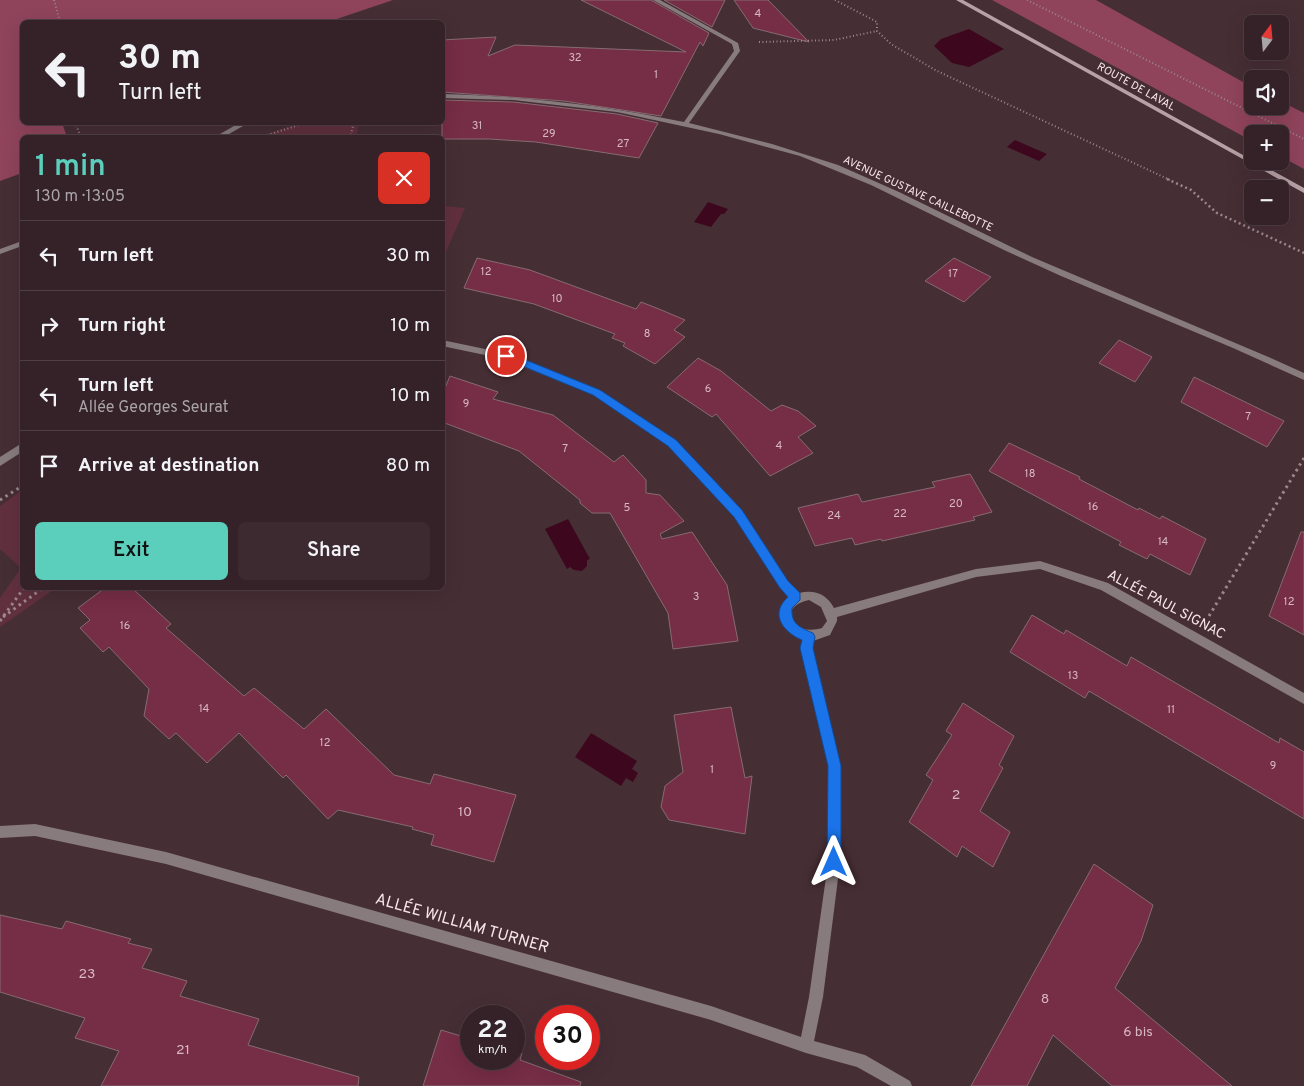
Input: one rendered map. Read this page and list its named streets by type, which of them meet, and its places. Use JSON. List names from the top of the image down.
{
  "streets": {
    "main road": ["ROUTE DE LAVAL"],
    "street": ["AVENUE GUSTAVE CAILLEBOTTE", "ALLÉE PAUL SIGNAC", "ALLÉE WILLIAM TURNER"]
  },
  "house_numbers": [
    "4",
    "32",
    "1",
    "31",
    "29",
    "27",
    "12",
    "17",
    "10",
    "8",
    "6",
    "9",
    "7",
    "4",
    "7",
    "18",
    "20",
    "16",
    "5",
    "22",
    "24",
    "14",
    "3",
    "12",
    "16",
    "13",
    "14",
    "11",
    "12",
    "9",
    "1",
    "2",
    "10",
    "23",
    "8",
    "6 bis",
    "21"
  ],
  "north": "top",
  "page": {
    "map_buttons": ["+", "−"],
    "turn": ["30 m", "Turn left"],
    "heading": ["1 min", "130 m · 13:05"],
    "list": [
      {
        "name": "Turn left",
        "value": "30 m"
      },
      {
        "name": "Turn right",
        "value": "10 m"
      },
      {
        "name": "Turn left",
        "note": "Allée Georges Seurat",
        "value": "10 m"
      },
      {
        "name": "Arrive at destination",
        "value": "80 m"
      }
    ],
    "buttons": ["Exit", "Share"],
    "speed": "22 km/h",
    "limit": "30"
  }
}
